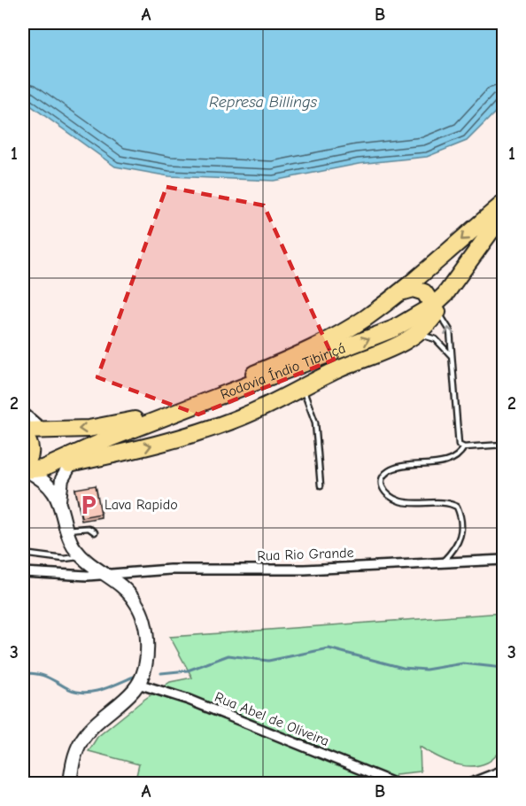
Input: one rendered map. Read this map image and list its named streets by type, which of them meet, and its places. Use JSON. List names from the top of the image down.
{
  "streets": {
    "highway": ["Rodovia Índio Tibiriçá"],
    "street": ["Rua Rio Grande", "Rua Abel de Oliveira"]
  },
  "water": ["Represa Billings"],
  "places": {
    "parking": ["Lava Rapido"]
  },
  "grid": {
    "columns": ["A", "B"],
    "rows": ["1", "2", "3"]
  }
}
